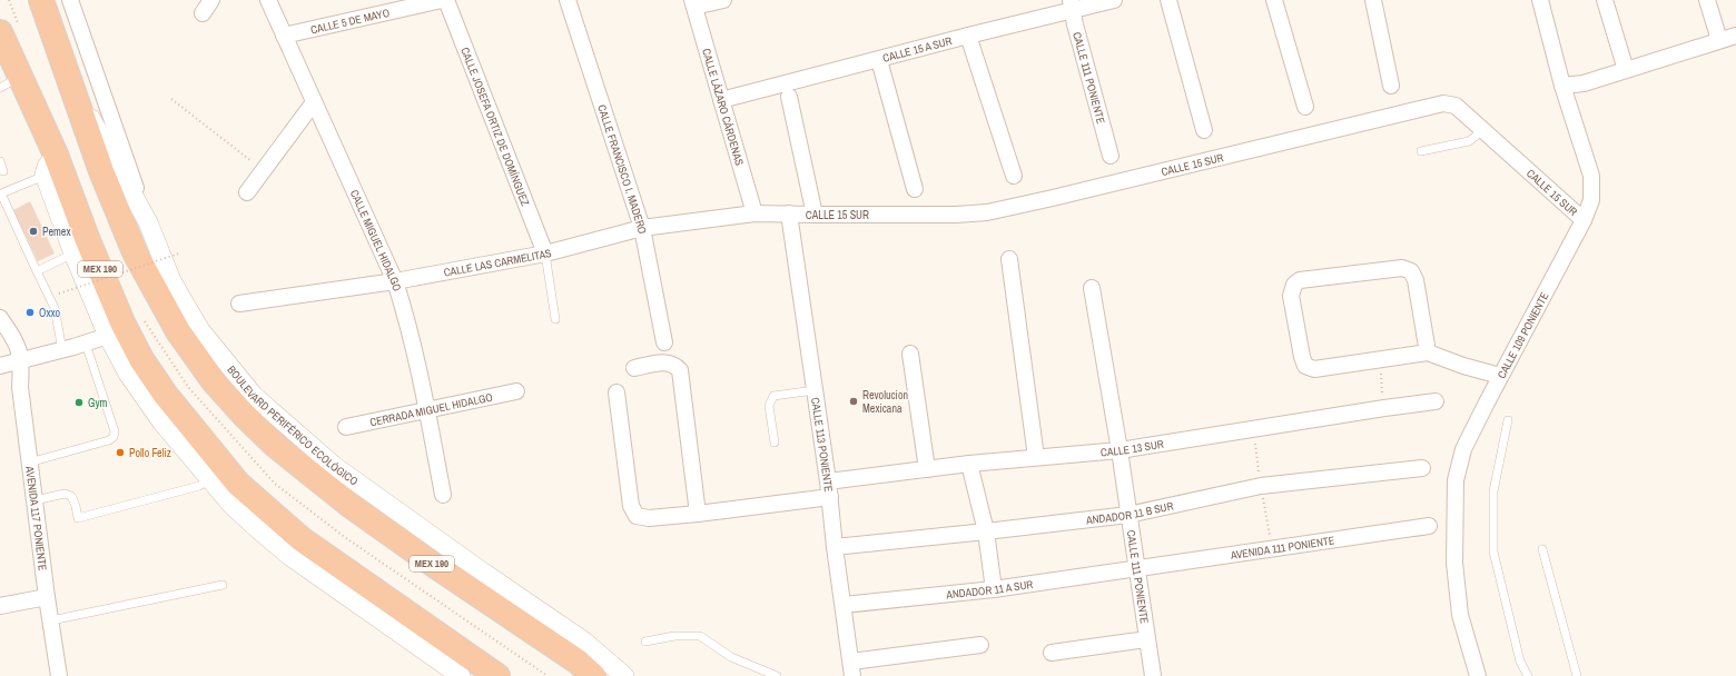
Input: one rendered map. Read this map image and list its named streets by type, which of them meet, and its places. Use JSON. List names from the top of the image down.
{
  "streets": {
    "highway": ["MEX 190", "BOULEVARD PERIFÉRICO ECOLÓGICO"],
    "street": [
      "CALLE 5 DE MAYO",
      "CALLE 15 A SUR",
      "CALLE 111 PONIENTE",
      "CALLE LÁZARO CÁRDENAS",
      "CALLE JOSEFA ORTIZ DE DOMÍNGUEZ",
      "CALLE 15 SUR",
      "CALLE FRANCISCO I. MADERO",
      "CALLE MIGUEL HIDALGO",
      "CALLE LAS CARMELITAS",
      "CALLE 109 PONIENTE",
      "CERRADA MIGUEL HIDALGO",
      "CALLE 113 PONIENTE",
      "CALLE 13 SUR",
      "ANDADOR 11 B SUR",
      "AVENIDA 117 PONIENTE",
      "AVENIDA 111 PONIENTE",
      "ANDADOR 11 A SUR"
    ]
  },
  "crossings": [
    ["CALLE 5 DE MAYO", "CALLE MIGUEL HIDALGO"],
    ["CALLE 15 A SUR", "CALLE 111 PONIENTE"],
    ["CALLE 15 A SUR", "CALLE LÁZARO CÁRDENAS"],
    ["CALLE 111 PONIENTE", "CALLE 13 SUR"],
    ["CALLE 111 PONIENTE", "ANDADOR 11 B SUR"],
    ["CALLE 111 PONIENTE", "AVENIDA 111 PONIENTE"],
    ["CALLE 111 PONIENTE", "ANDADOR 11 A SUR"],
    ["CALLE LÁZARO CÁRDENAS", "CALLE 15 SUR"],
    ["CALLE LÁZARO CÁRDENAS", "CALLE LAS CARMELITAS"],
    ["CALLE JOSEFA ORTIZ DE DOMÍNGUEZ", "CALLE LAS CARMELITAS"],
    ["CALLE 15 SUR", "CALLE LAS CARMELITAS"],
    ["CALLE 15 SUR", "CALLE 109 PONIENTE"],
    ["CALLE 15 SUR", "CALLE 113 PONIENTE"],
    ["CALLE FRANCISCO I. MADERO", "CALLE LAS CARMELITAS"],
    ["CALLE MIGUEL HIDALGO", "CALLE LAS CARMELITAS"],
    ["CALLE MIGUEL HIDALGO", "CERRADA MIGUEL HIDALGO"],
    ["CALLE 113 PONIENTE", "CALLE 13 SUR"],
    ["CALLE 113 PONIENTE", "ANDADOR 11 B SUR"],
    ["CALLE 113 PONIENTE", "ANDADOR 11 A SUR"],
    ["AVENIDA 111 PONIENTE", "ANDADOR 11 A SUR"]
  ],
  "places": [
    "Pemex",
    "Oxxo",
    "Revolucion Mexicana",
    "Gym",
    "Pollo Feliz"
  ]
}
